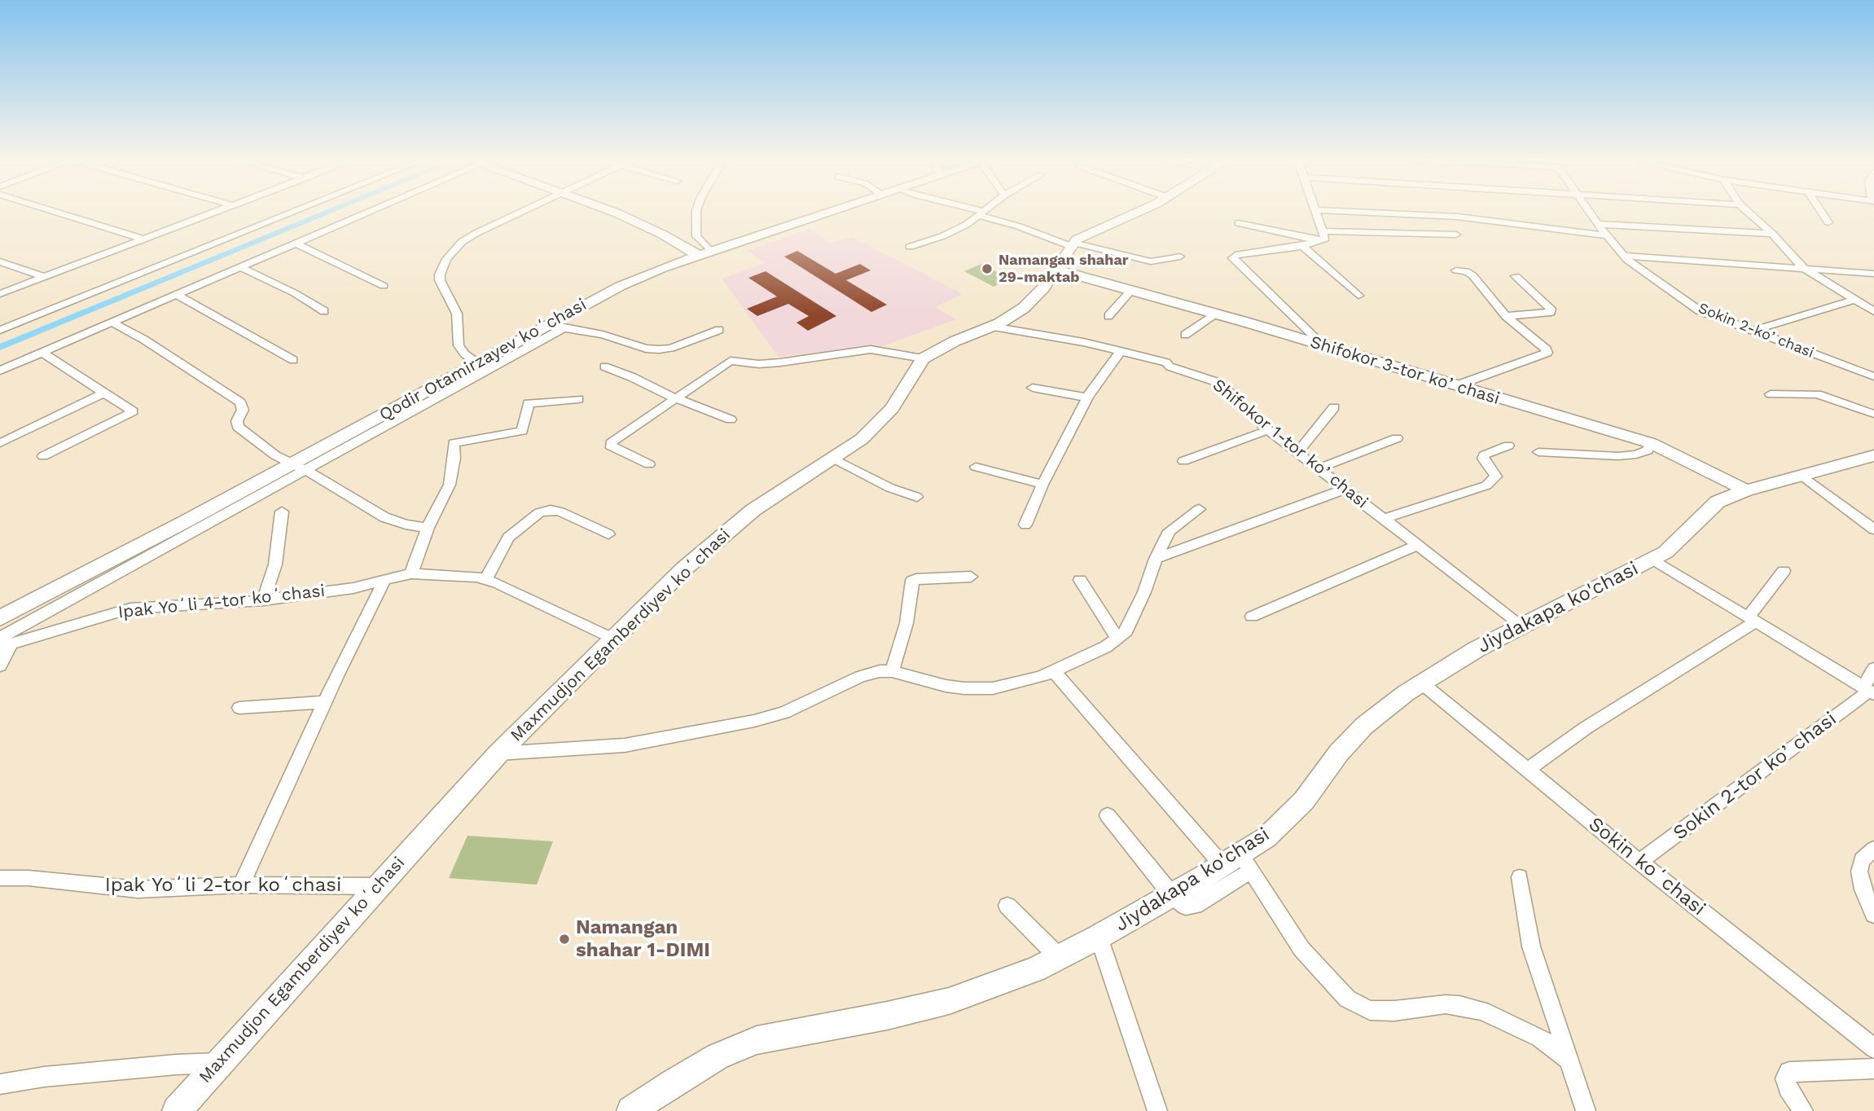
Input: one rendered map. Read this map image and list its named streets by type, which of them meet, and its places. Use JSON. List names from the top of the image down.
{
  "streets": {
    "street": [
      "Sokin 2-koʼchasi",
      "Qodir Otamirzayev koʻchasi",
      "Shifokor 3-tor koʼchasi",
      "Shifokor 1-tor koʼchasi",
      "Ipak Yoʻli 4-tor koʻchasi",
      "Jiydakapa ko'chasi",
      "Maxmudjon Egamberdiyev koʻchasi",
      "Sokin 2-tor koʼchasi",
      "Sokin koʻchasi",
      "Ipak Yoʻli 2-tor koʻchasi"
    ]
  },
  "crossings": [
    ["Shifokor 3-tor koʼchasi", "Jiydakapa ko'chasi"],
    ["Shifokor 1-tor koʼchasi", "Jiydakapa ko'chasi"],
    ["Ipak Yoʻli 4-tor koʻchasi", "Maxmudjon Egamberdiyev koʻchasi"],
    ["Jiydakapa ko'chasi", "Sokin koʻchasi"],
    ["Maxmudjon Egamberdiyev koʻchasi", "Ipak Yoʻli 2-tor koʻchasi"],
    ["Sokin 2-tor koʼchasi", "Sokin koʻchasi"]
  ],
  "places": ["Namangan shahar 29-maktab", "Namangan shahar 1-DIMI"]
}
